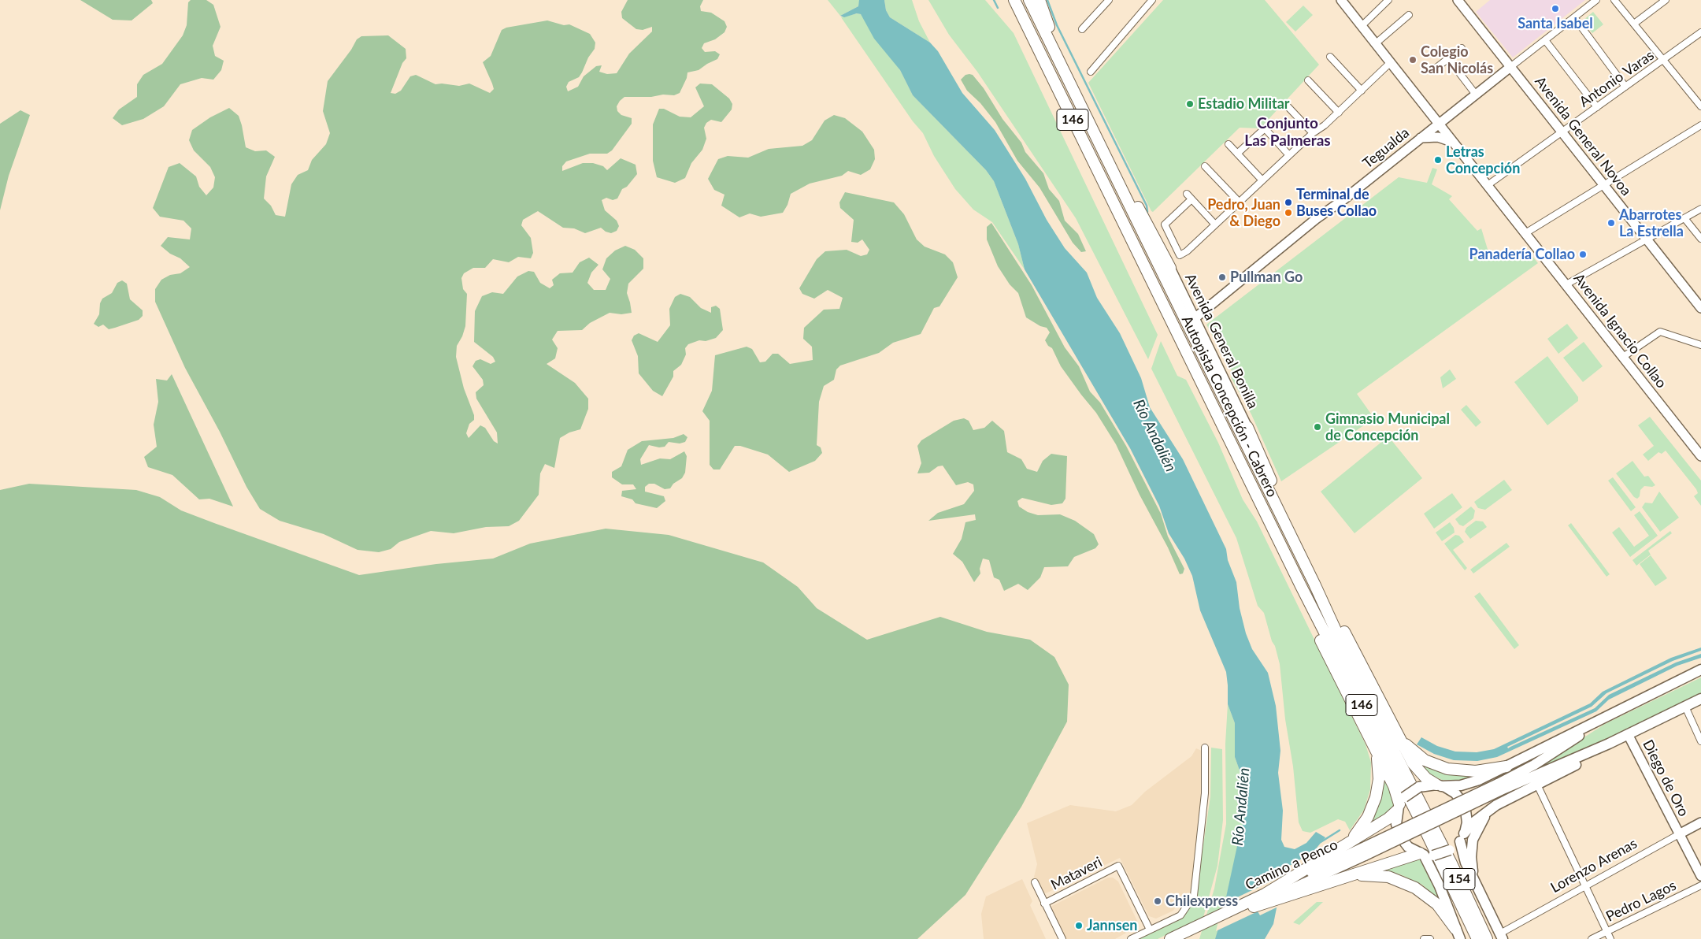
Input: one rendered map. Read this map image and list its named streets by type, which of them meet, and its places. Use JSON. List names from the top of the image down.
{
  "streets": {
    "highway": [
      "146",
      "Autopista Concepción - Cabrero",
      "Camino a Penco",
      "154"
    ],
    "main road": [
      "Avenida General Novoa",
      "Tegualda",
      "Avenida Ignacio Collao",
      "Avenida General Bonilla",
      "Diego de Oro",
      "Lorenzo Arenas"
    ],
    "street": ["Antonio Varas", "Mataveri", "Pedro Lagos"]
  },
  "crossings": [
    ["Antonio Varas", "Avenida General Novoa"],
    ["Antonio Varas", "Avenida Ignacio Collao"],
    ["Avenida General Novoa", "Tegualda"],
    ["Tegualda", "Avenida Ignacio Collao"],
    ["Tegualda", "Avenida General Bonilla"],
    ["Autopista Concepción - Cabrero", "154"],
    ["Diego de Oro", "Lorenzo Arenas"]
  ],
  "districts": ["Conjunto Las Palmeras"],
  "water": ["Río Andalién"],
  "places": [
    "Santa Isabel",
    "Colegio San Nicolás",
    "Estadio Militar",
    "Letras Concepción",
    "Terminal de Buses Collao",
    "Pedro, Juan & Diego",
    "Abarrotes La Estrella",
    "Panadería Collao",
    "Pullman Go",
    "Gimnasio Municipal de Concepción",
    "Chilexpress",
    "Jannsen"
  ]
}
